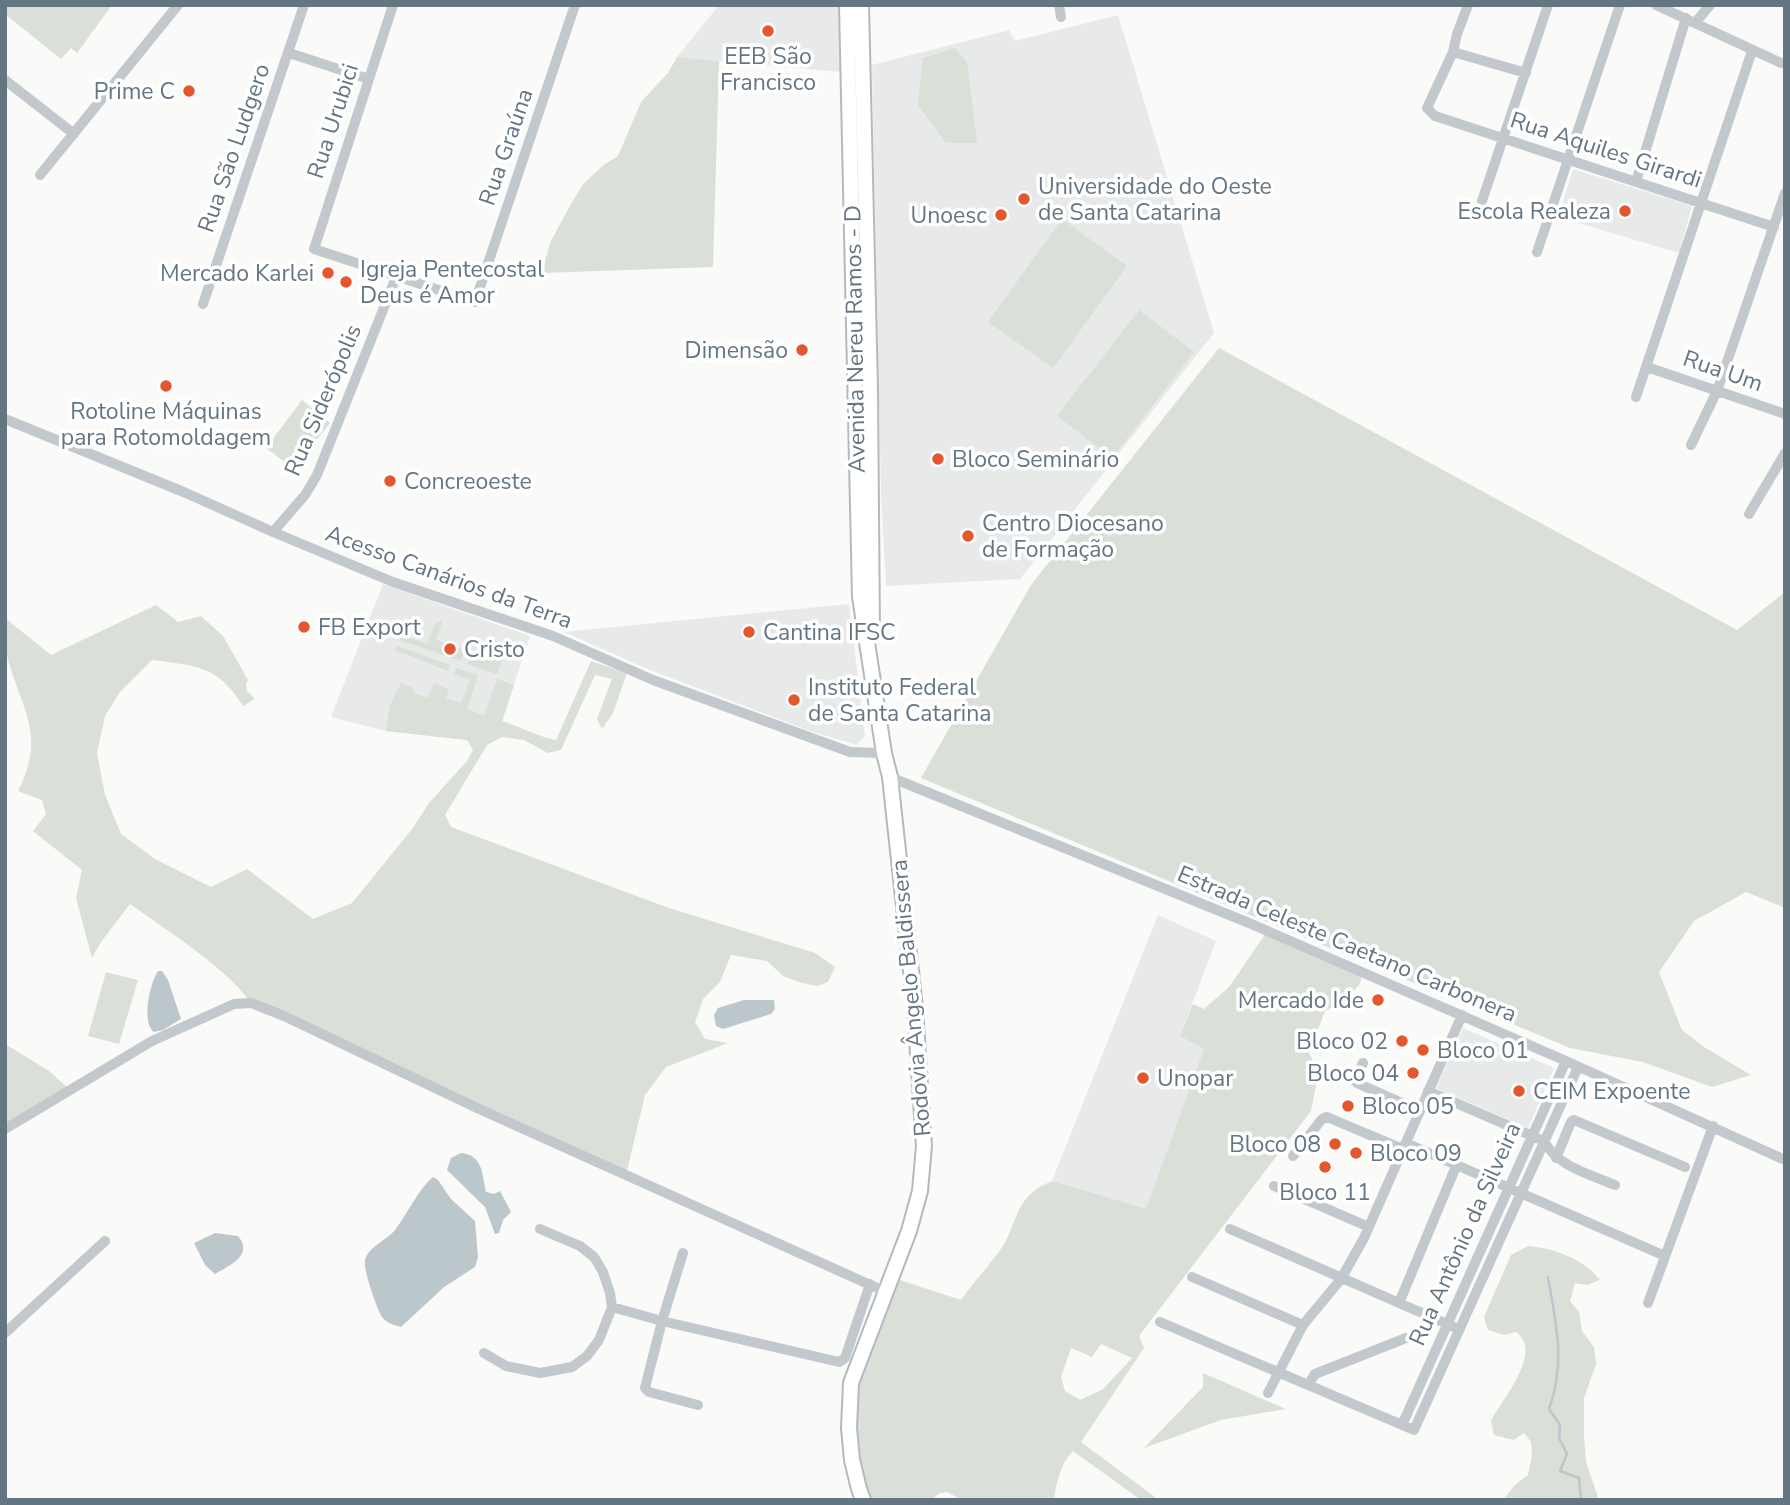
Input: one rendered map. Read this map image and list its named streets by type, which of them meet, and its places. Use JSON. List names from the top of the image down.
{
  "streets": {
    "street": [
      "Rua Urubici",
      "Rua Graúna",
      "Rua São Ludgero",
      "Rua Aquiles Girardi",
      "Avenida Nereu Ramos - D",
      "Rua Um",
      "Rua Siderópolis",
      "Acesso Canários da Terra",
      "Estrada Celeste Caetano Carbonera",
      "Rodovia Ângelo Baldissera",
      "Rua Antônio da Silveira"
    ]
  },
  "crossings": [
    ["Rua Urubici", "Rua Graúna"],
    ["Rua Urubici", "Rua Siderópolis"],
    ["Rua Graúna", "Rua Siderópolis"],
    ["Avenida Nereu Ramos - D", "Acesso Canários da Terra"],
    ["Avenida Nereu Ramos - D", "Estrada Celeste Caetano Carbonera"],
    ["Avenida Nereu Ramos - D", "Rodovia Ângelo Baldissera"],
    ["Rua Siderópolis", "Acesso Canários da Terra"],
    ["Estrada Celeste Caetano Carbonera", "Rodovia Ângelo Baldissera"],
    ["Estrada Celeste Caetano Carbonera", "Rua Antônio da Silveira"]
  ],
  "places": [
    "EEB São Francisco",
    "Prime C",
    "Universidade do Oeste de Santa Catarina",
    "Escola Realeza",
    "Unoesc",
    "Mercado Karlei",
    "Igreja Pentecostal Deus é Amor",
    "Dimensão",
    "Rotoline Máquinas para Rotomoldagem",
    "Bloco Seminário",
    "Concreoeste",
    "Centro Diocesano de Formação",
    "FB Export",
    "Cantina IFSC",
    "Cristo",
    "Instituto Federal de Santa Catarina",
    "Mercado Ide",
    "Bloco 02",
    "Bloco 01",
    "Bloco 04",
    "Unopar",
    "CEIM Expoente",
    "Bloco 05",
    "Bloco 08",
    "Bloco 09",
    "Bloco 11"
  ]
}
